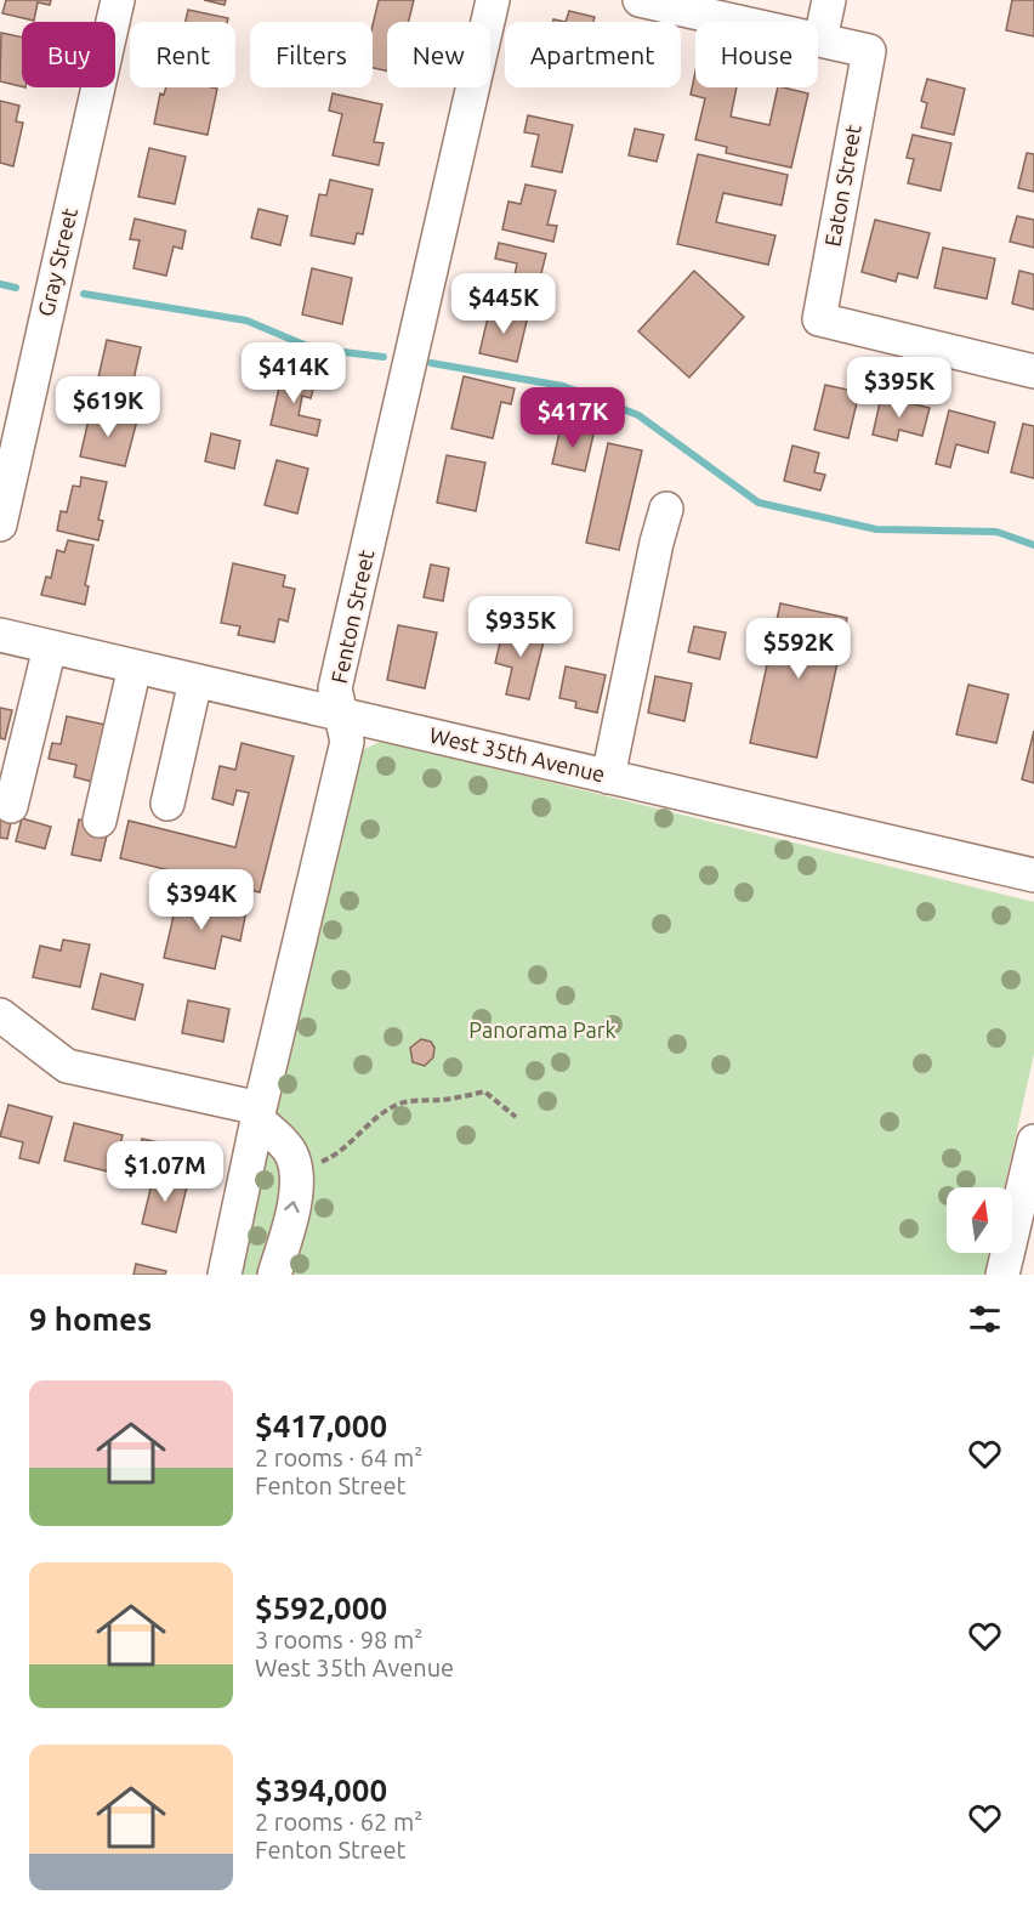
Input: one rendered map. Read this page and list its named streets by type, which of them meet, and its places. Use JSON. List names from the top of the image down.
{
  "streets": {
    "street": [
      "Eaton Street",
      "Gray Street",
      "Fenton Street",
      "West 35th Avenue"
    ]
  },
  "crossings": [
    ["Fenton Street", "West 35th Avenue"]
  ],
  "parks": ["Panorama Park"],
  "north": "top",
  "page": {
    "chip": [
      "Buy",
      "Rent",
      "Filters",
      "New",
      "Apartment",
      "House"
    ],
    "price": [
      "$445K",
      "$414K",
      "$395K",
      "$619K",
      "$417K",
      "$935K",
      "$592K",
      "$394K",
      "$1.07M"
    ],
    "heading": "9 homes",
    "list": [
      {
        "name": "$417,000",
        "note": "2 rooms · 64 m² · Fenton Street"
      },
      {
        "name": "$592,000",
        "note": "3 rooms · 98 m² · West 35th Avenue"
      },
      {
        "name": "$394,000",
        "note": "2 rooms · 62 m² · Fenton Street"
      }
    ]
  }
}
